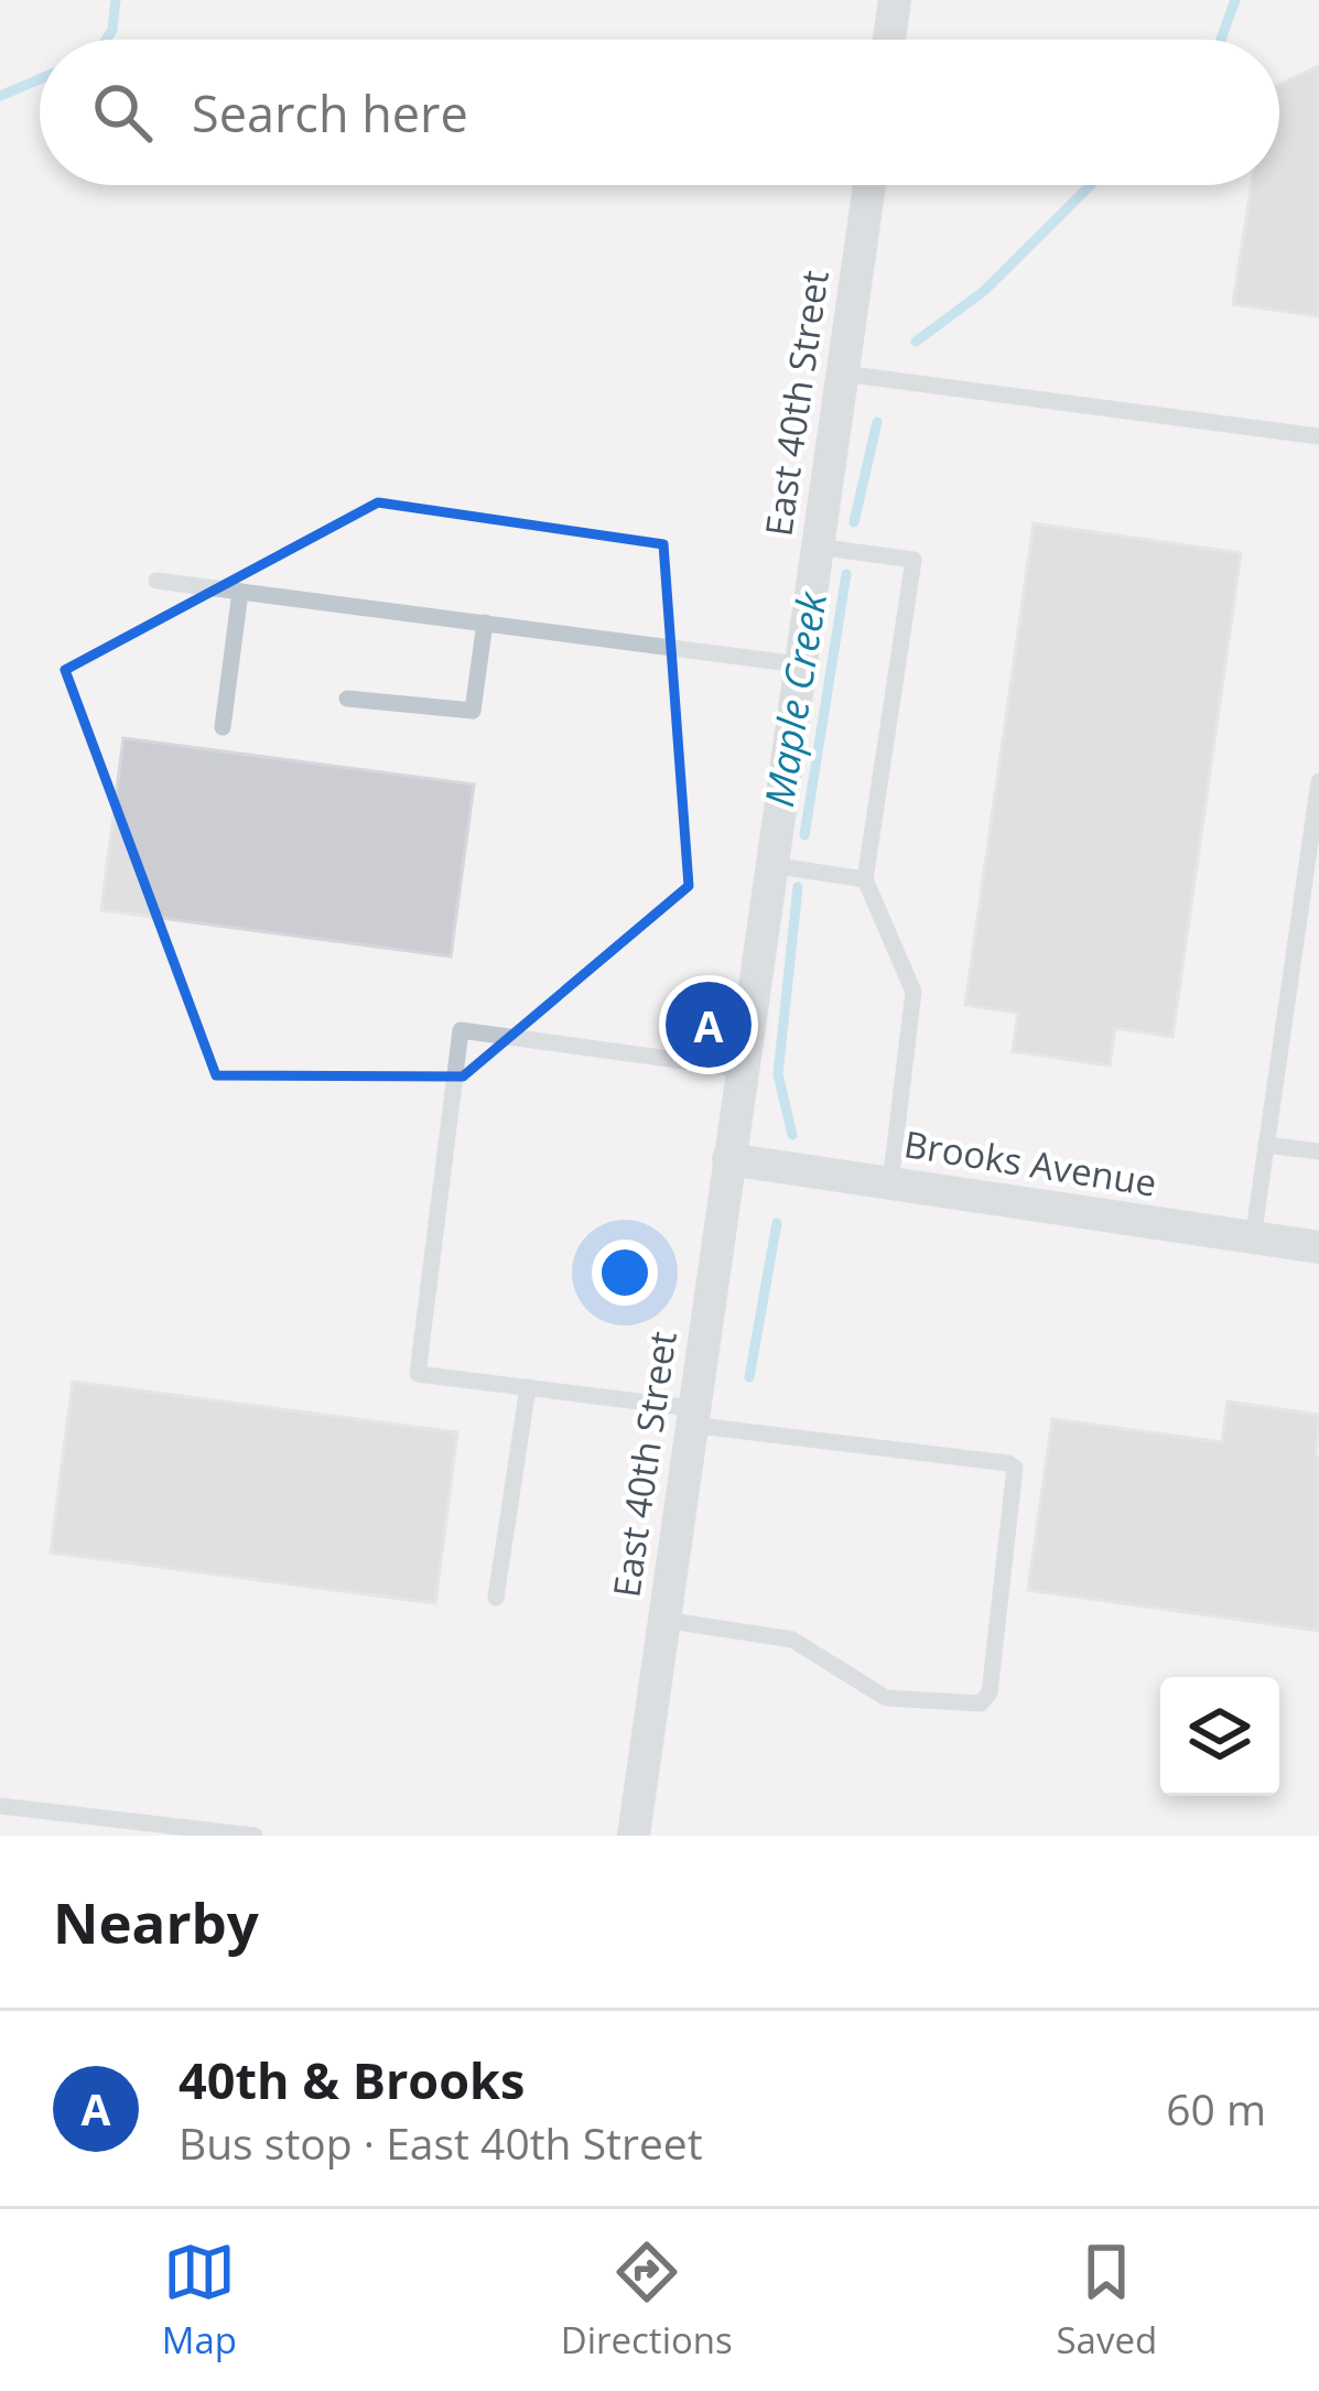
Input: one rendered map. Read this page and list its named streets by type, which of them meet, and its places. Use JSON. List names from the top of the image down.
{
  "streets": {
    "street": ["East 40th Street", "Brooks Avenue"]
  },
  "crossings": [
    ["East 40th Street", "Brooks Avenue"]
  ],
  "water": ["Maple Creek"],
  "page": {
    "search": "Search here",
    "pins": "A",
    "heading": "Nearby",
    "list": [
      {
        "mark": "A",
        "name": "40th & Brooks",
        "note": "Bus stop · East 40th Street",
        "value": "60 m"
      }
    ],
    "nav": ["Map", "Directions", "Saved"]
  }
}
